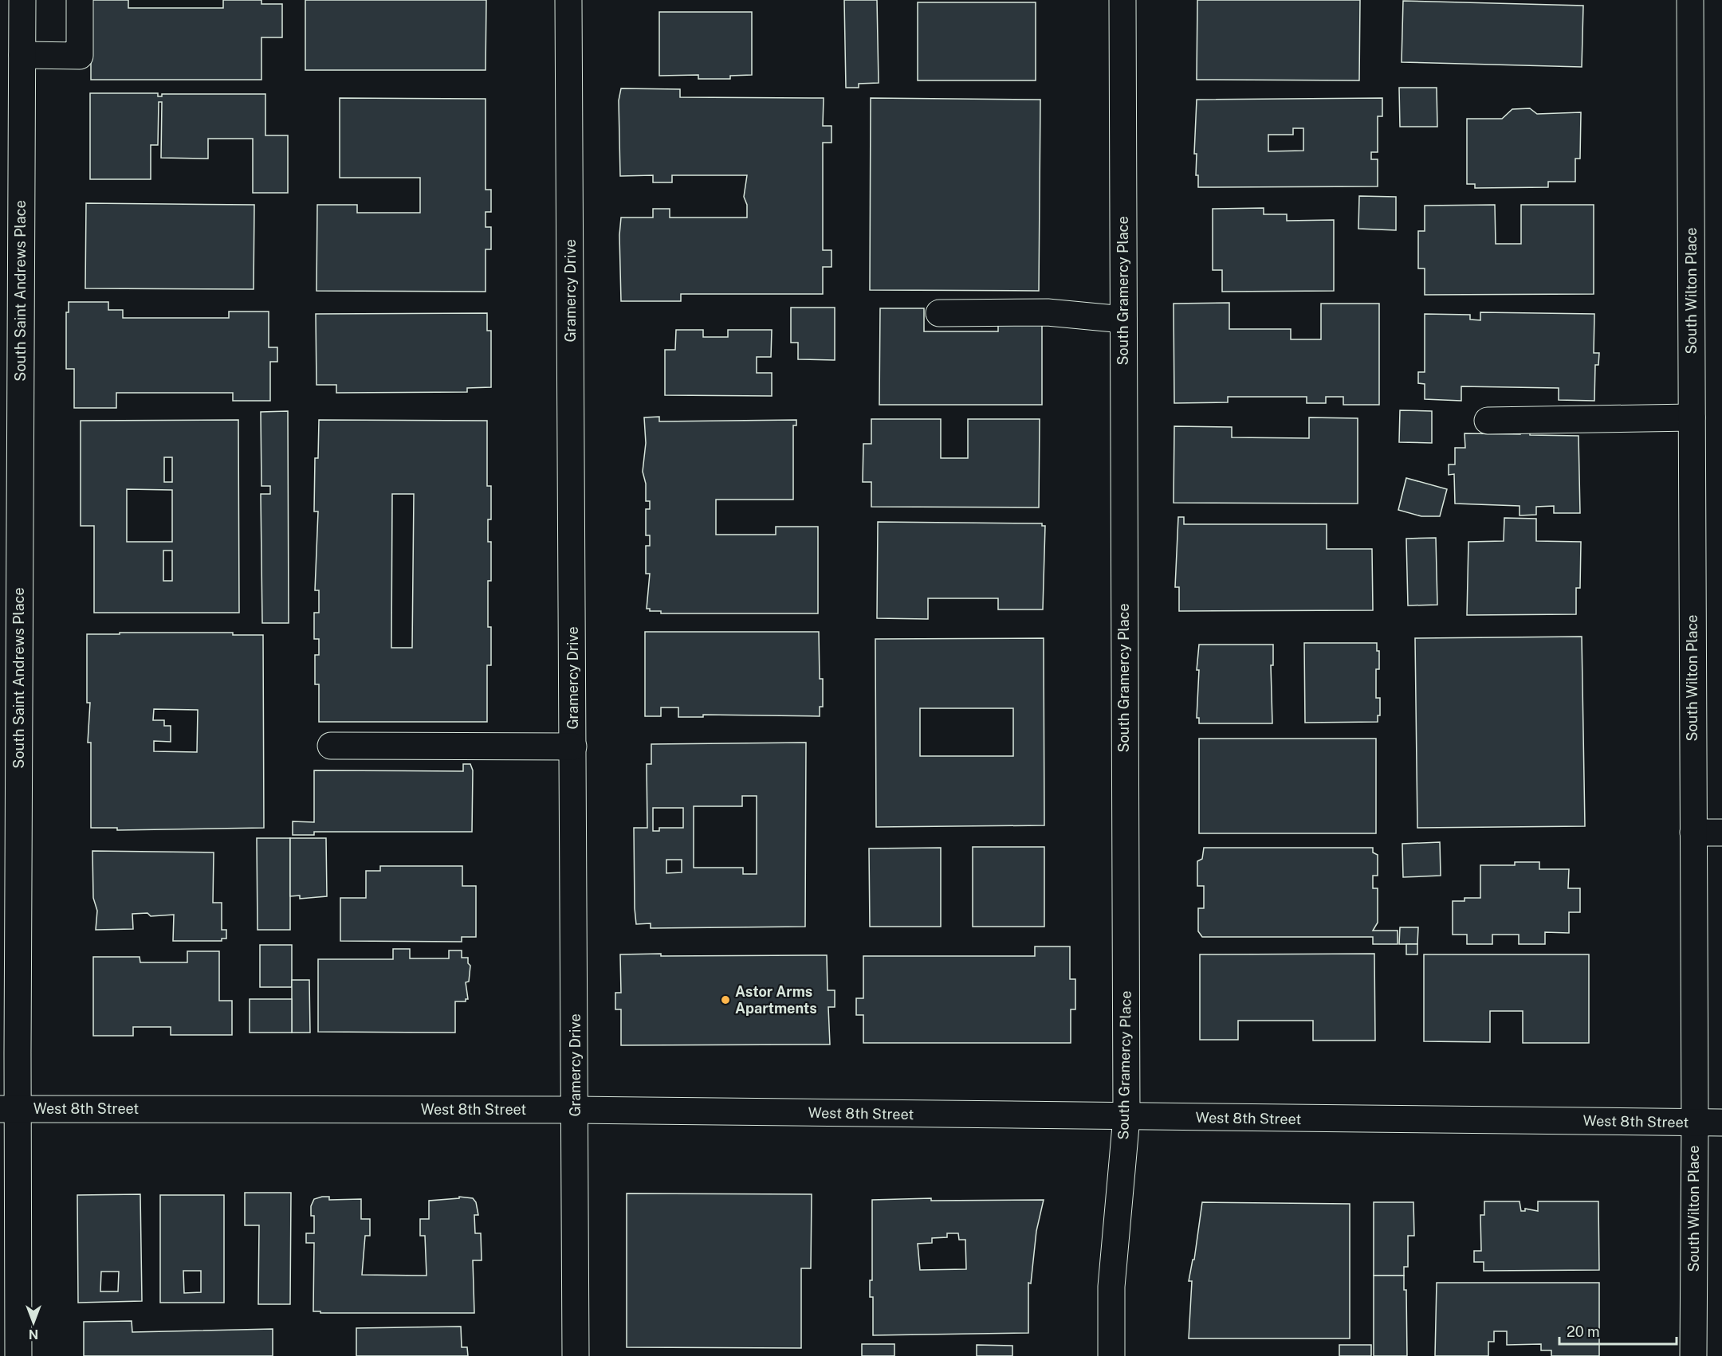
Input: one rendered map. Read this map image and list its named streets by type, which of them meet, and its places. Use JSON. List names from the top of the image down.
{
  "streets": {
    "street": [
      "South Saint Andrews Place",
      "Gramercy Drive",
      "South Gramercy Place",
      "South Wilton Place",
      "West 8th Street"
    ]
  },
  "crossings": [
    ["South Saint Andrews Place", "West 8th Street"],
    ["Gramercy Drive", "West 8th Street"],
    ["South Gramercy Place", "West 8th Street"],
    ["South Wilton Place", "West 8th Street"]
  ],
  "places": ["Astor Arms Apartments"],
  "scale_bar": "20 m",
  "north": "bottom"
}
